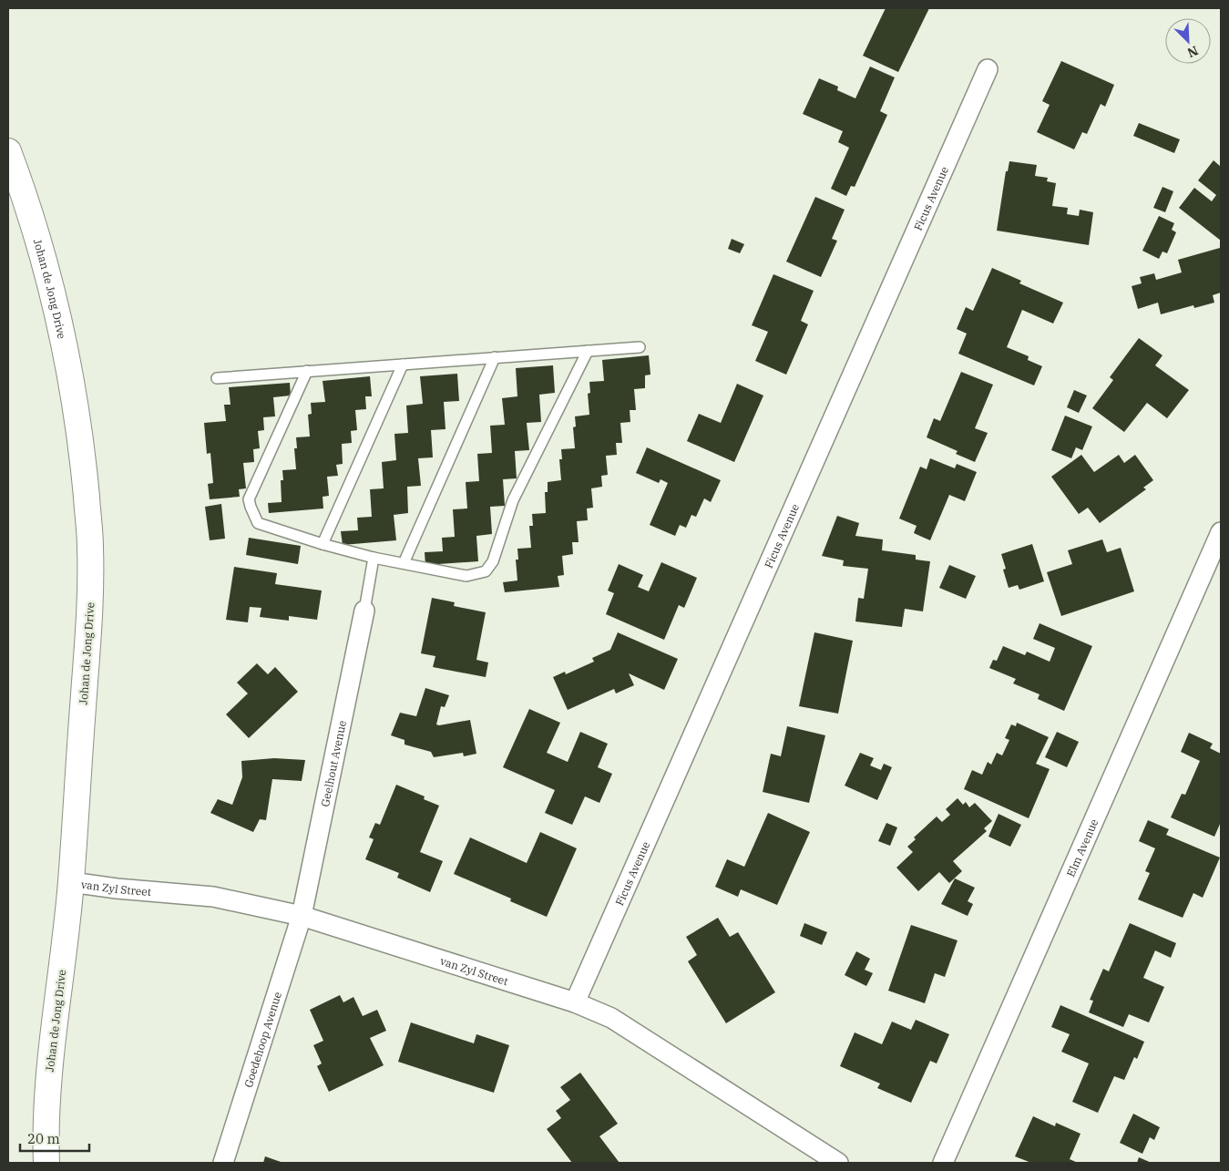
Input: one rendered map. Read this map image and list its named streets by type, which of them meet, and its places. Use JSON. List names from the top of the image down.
{
  "streets": {
    "street": [
      "Ficus Avenue",
      "Johan de Jong Drive",
      "Geelhout Avenue",
      "Elm Avenue",
      "van Zyl Street",
      "Goedehoop Avenue"
    ]
  },
  "crossings": [
    ["Ficus Avenue", "van Zyl Street"],
    ["Johan de Jong Drive", "van Zyl Street"],
    ["Geelhout Avenue", "van Zyl Street"],
    ["Geelhout Avenue", "Goedehoop Avenue"],
    ["van Zyl Street", "Goedehoop Avenue"]
  ],
  "scale_bar": "20 m",
  "north": "bottom right"
}
